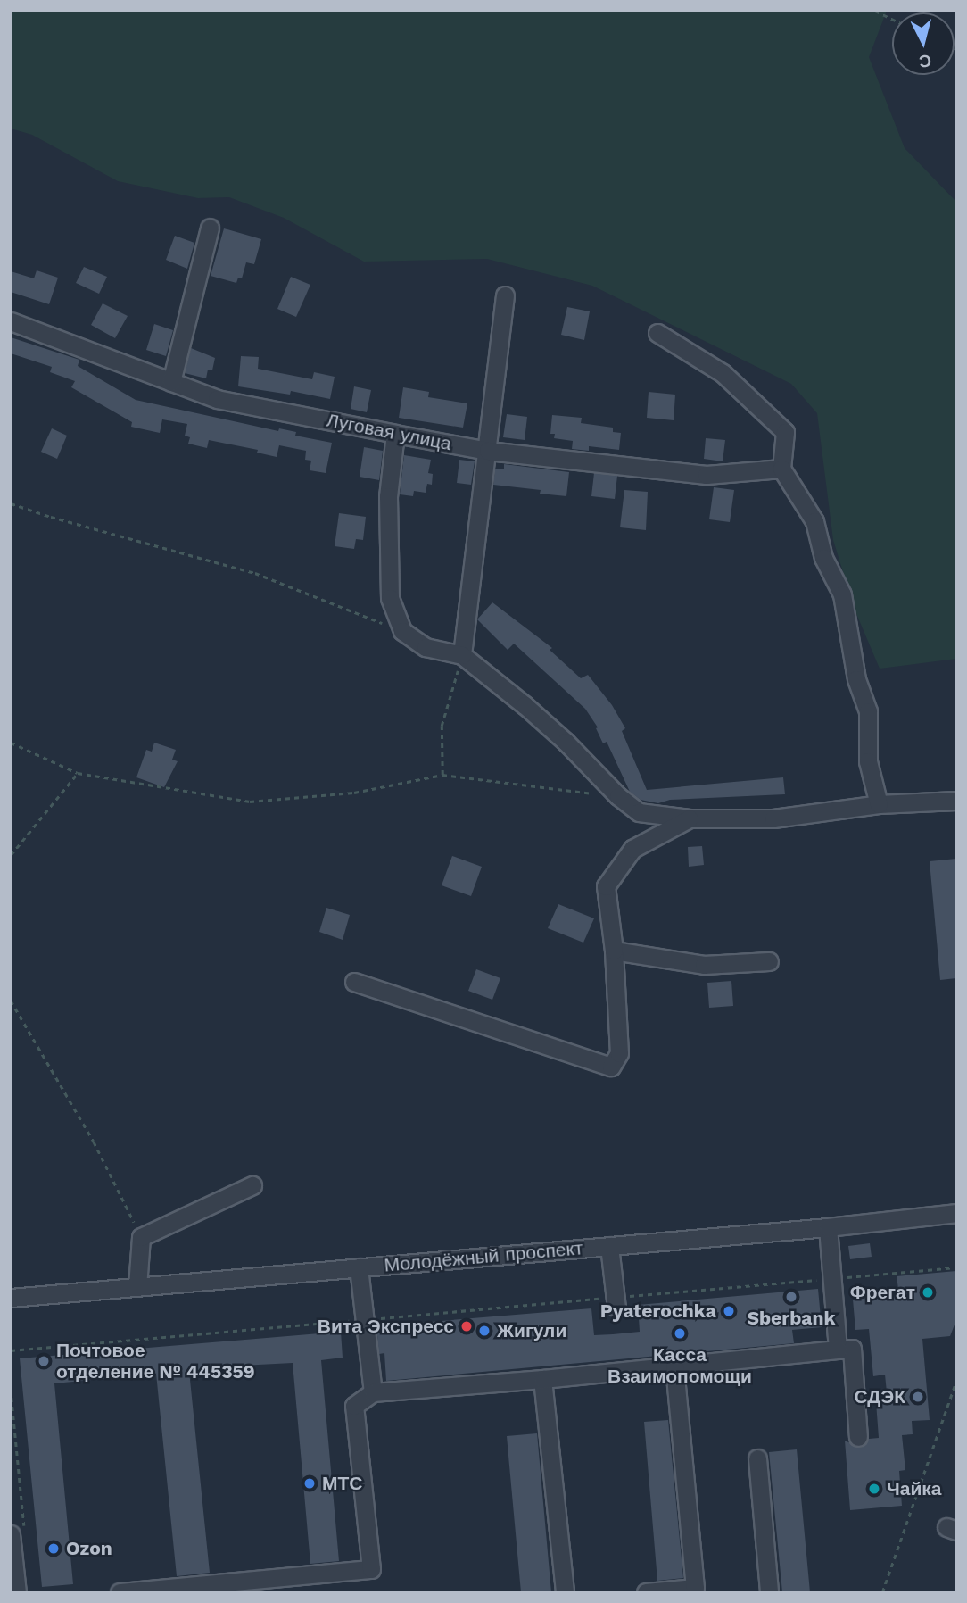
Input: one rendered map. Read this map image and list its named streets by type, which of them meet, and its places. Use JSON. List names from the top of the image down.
{
  "streets": {
    "street": ["Луговая улица", "Молодёжный проспект"]
  },
  "places": [
    "Фрегат",
    "Sberbank",
    "Pyaterochka",
    "Вита Экспресс",
    "Жигули",
    "Касса Взаимопомощи",
    "Почтовое отделение № 445359",
    "СДЭК",
    "МТС",
    "Чайка",
    "Ozon"
  ],
  "north": "bottom"
}
